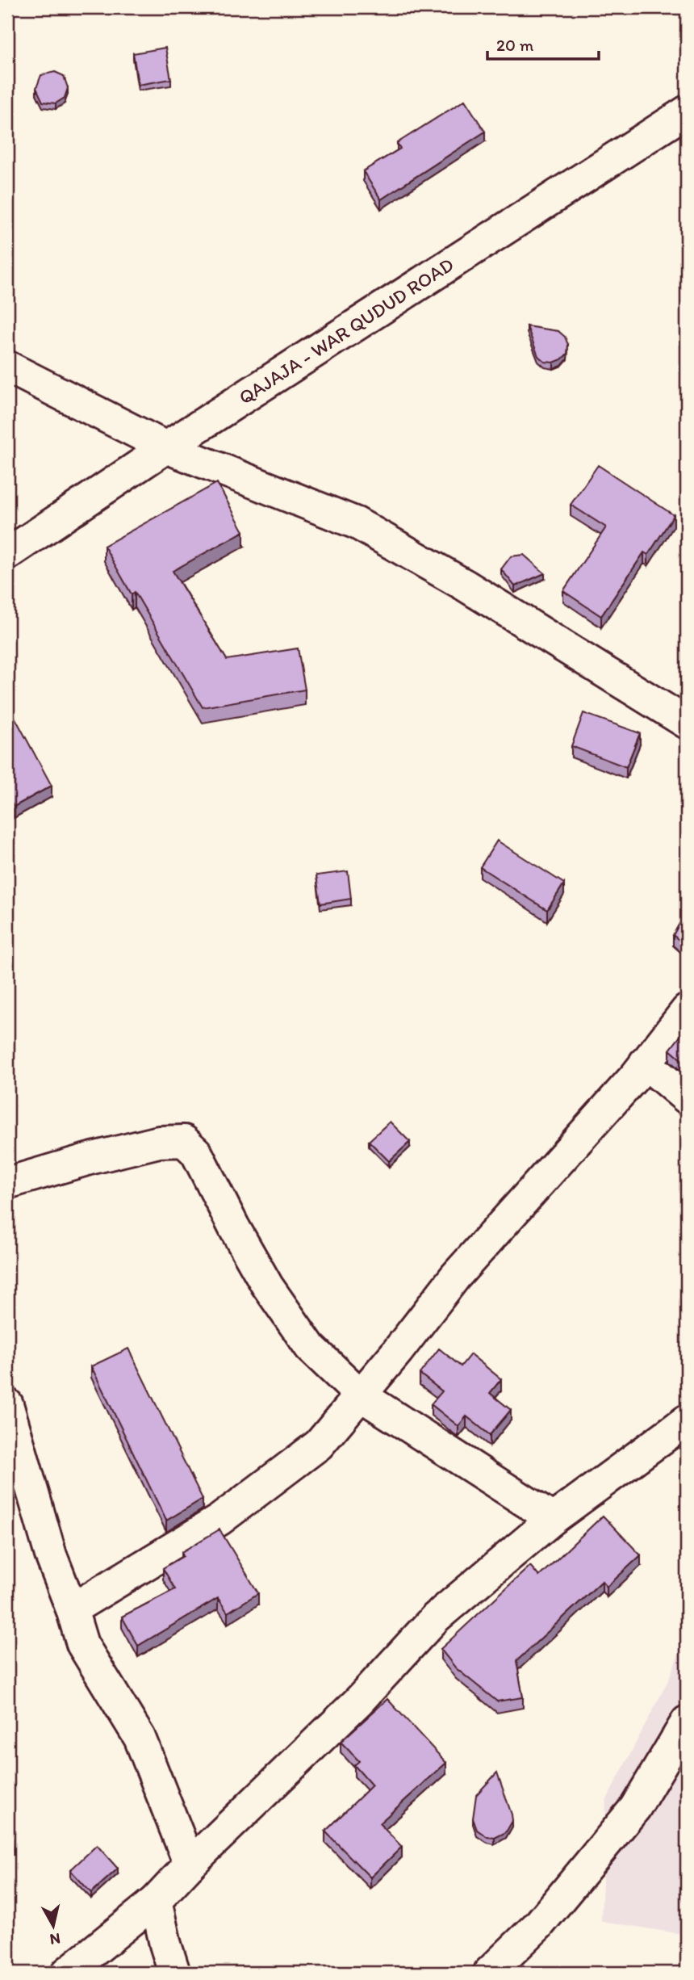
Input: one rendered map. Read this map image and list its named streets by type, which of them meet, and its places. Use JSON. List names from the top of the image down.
{
  "streets": {
    "street": ["QAJAJA - WAR QUDUD ROAD"]
  },
  "scale_bar": "20 m",
  "north": "bottom"
}
